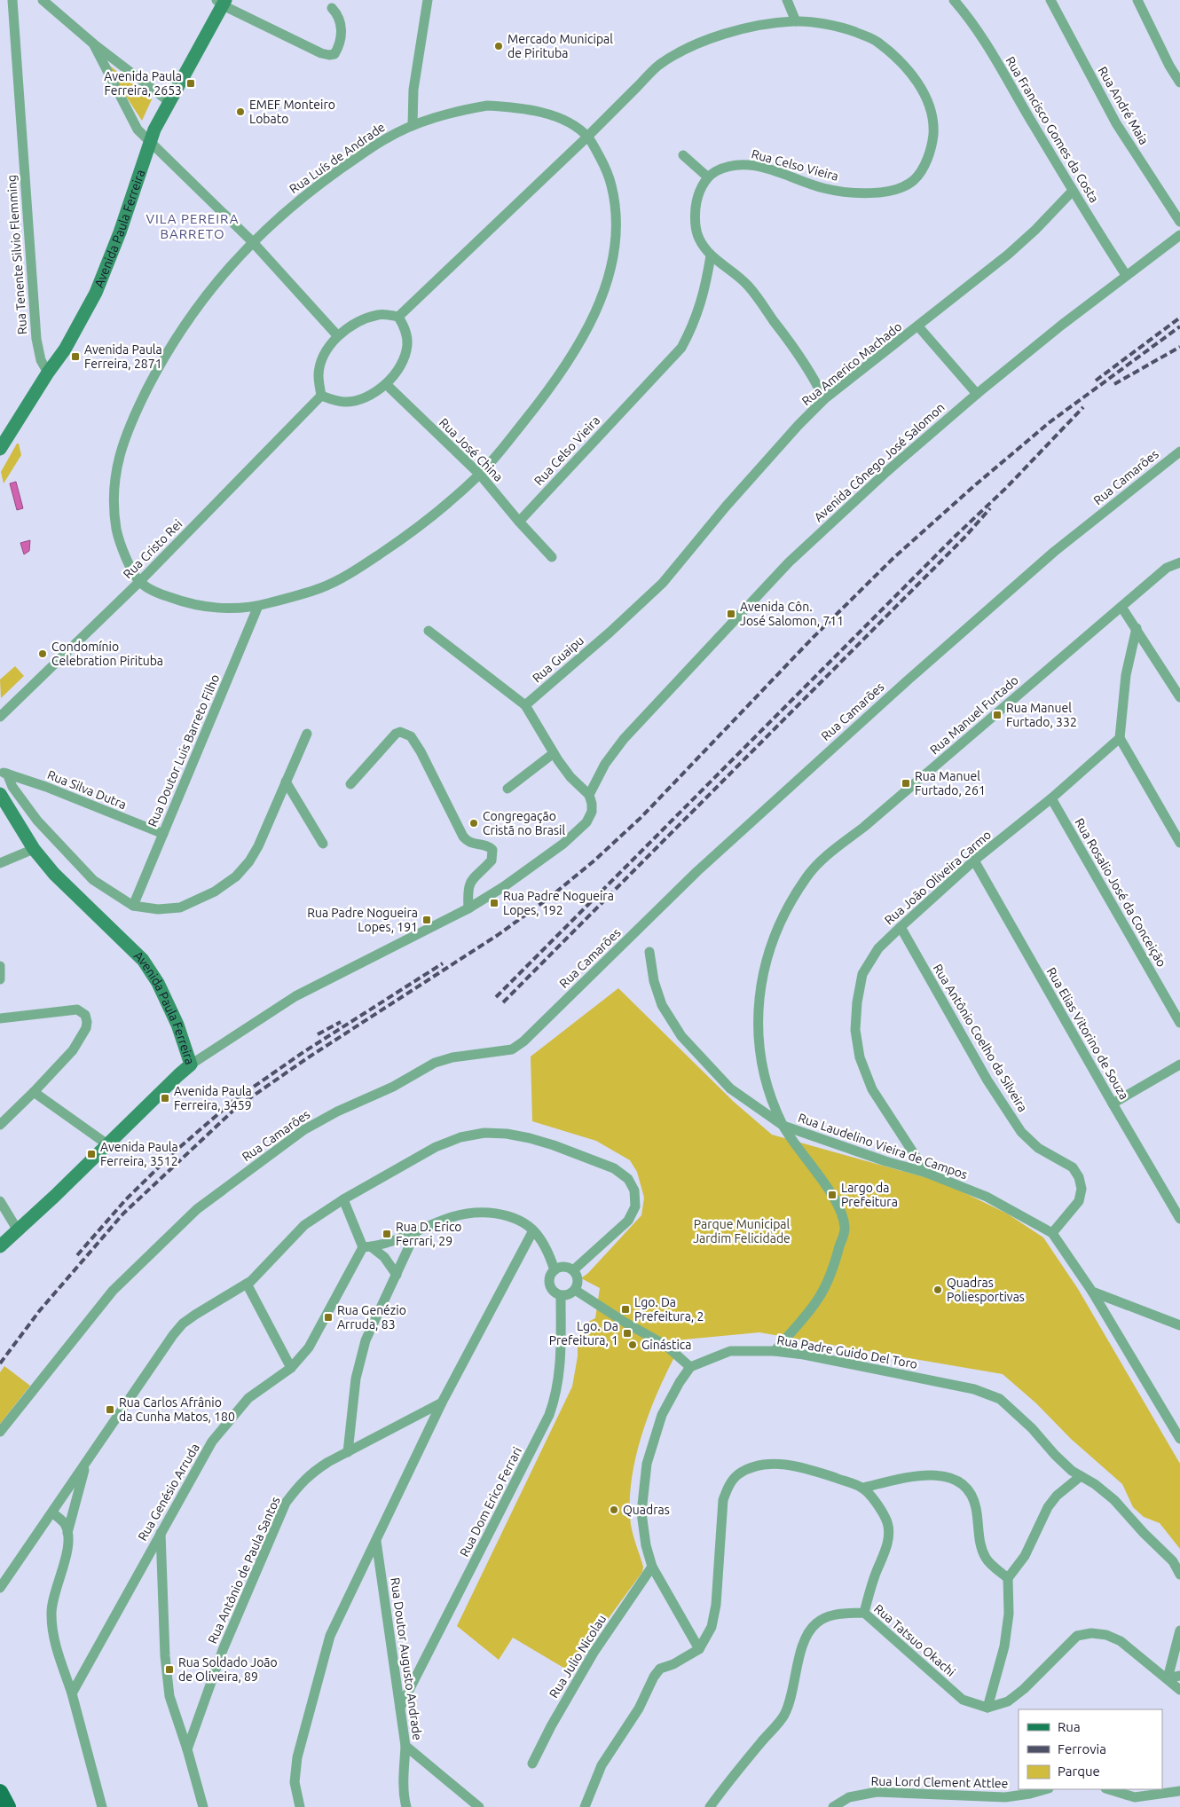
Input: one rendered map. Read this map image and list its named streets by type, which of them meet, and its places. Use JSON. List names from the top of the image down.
{
  "streets": {
    "main road": ["Avenida Paula Ferreira"],
    "street": [
      "Rua André Maia",
      "Rua Francisco Gomes da Costa",
      "Rua Luís de Andrade",
      "Rua Celso Vieira",
      "Rua Tenente Silvio Flemming",
      "Rua Americo Machado",
      "Rua José China",
      "Avenida Cônego José Salomon",
      "Rua Camarões",
      "Rua Cristo Rei",
      "Rua Guaipu",
      "Rua Manuel Furtado",
      "Rua Doutor Luis Barreto Filho",
      "Rua Silva Dutra",
      "Rua João Oliveira Carmo",
      "Rua Rosalio José da Conceição",
      "Rua Elias Vitorino de Souza",
      "Rua Antônio Coelho da Silveira",
      "Rua Laudelino Vieira de Campos",
      "Rua Padre Guido Del Toro",
      "Rua Genésio Arruda",
      "Rua Dom Erico Ferrari",
      "Rua Antônio de Paula Santos",
      "Rua Tatsuo Okachi",
      "Rua Julio Nicolau",
      "Rua Doutor Augusto Andrade",
      "Rua Lord Clement Attlee"
    ]
  },
  "crossings": [
    ["Rua Francisco Gomes da Costa", "Rua Americo Machado"],
    ["Rua Francisco Gomes da Costa", "Avenida Cônego José Salomon"],
    ["Rua Luís de Andrade", "Rua Celso Vieira"],
    ["Rua Luís de Andrade", "Rua José China"],
    ["Rua Luís de Andrade", "Rua Cristo Rei"],
    ["Rua Luís de Andrade", "Rua Doutor Luis Barreto Filho"],
    ["Rua Celso Vieira", "Rua José China"],
    ["Rua Celso Vieira", "Rua Cristo Rei"],
    ["Avenida Paula Ferreira", "Rua Tenente Silvio Flemming"],
    ["Rua Americo Machado", "Rua Guaipu"],
    ["Rua José China", "Rua Cristo Rei"],
    ["Rua Manuel Furtado", "Rua Laudelino Vieira de Campos"],
    ["Rua Doutor Luis Barreto Filho", "Rua Silva Dutra"],
    ["Rua João Oliveira Carmo", "Rua Rosalio José da Conceição"],
    ["Rua João Oliveira Carmo", "Rua Elias Vitorino de Souza"],
    ["Rua João Oliveira Carmo", "Rua Antônio Coelho da Silveira"],
    ["Rua João Oliveira Carmo", "Rua Laudelino Vieira de Campos"],
    ["Rua Antônio Coelho da Silveira", "Rua Laudelino Vieira de Campos"],
    ["Rua Dom Erico Ferrari", "Rua Doutor Augusto Andrade"]
  ],
  "districts": ["VILA PEREIRA BARRETO"],
  "parks": ["Parque Municipal Jardim Felicidade"],
  "places": {
    "other": [
      "Mercado Municipal de Pirituba",
      "EMEF Monteiro Lobato",
      "Condomínio Celebration Pirituba",
      "Congregação Cristã no Brasil",
      "Quadras Poliesportivas",
      "Ginástica",
      "Quadras"
    ],
    "transit": [
      "Avenida Paula Ferreira, 2653",
      "Avenida Paula Ferreira, 2871",
      "Avenida Côn. José Salomon, 711",
      "Rua Manuel Furtado, 332",
      "Rua Manuel Furtado, 261",
      "Rua Padre Nogueira Lopes, 192",
      "Rua Padre Nogueira Lopes, 191",
      "Avenida Paula Ferreira, 3459",
      "Avenida Paula Ferreira, 3512",
      "Largo da Prefeitura",
      "Rua D. Erico Ferrari, 29",
      "Lgo. Da Prefeitura, 2",
      "Rua Genézio Arruda, 83",
      "Lgo. Da Prefeitura, 1",
      "Rua Carlos Afrânio da Cunha Matos, 180",
      "Rua Soldado João de Oliveira, 89"
    ]
  },
  "legend": ["Rua", "Ferrovia", "Parque"]
}
